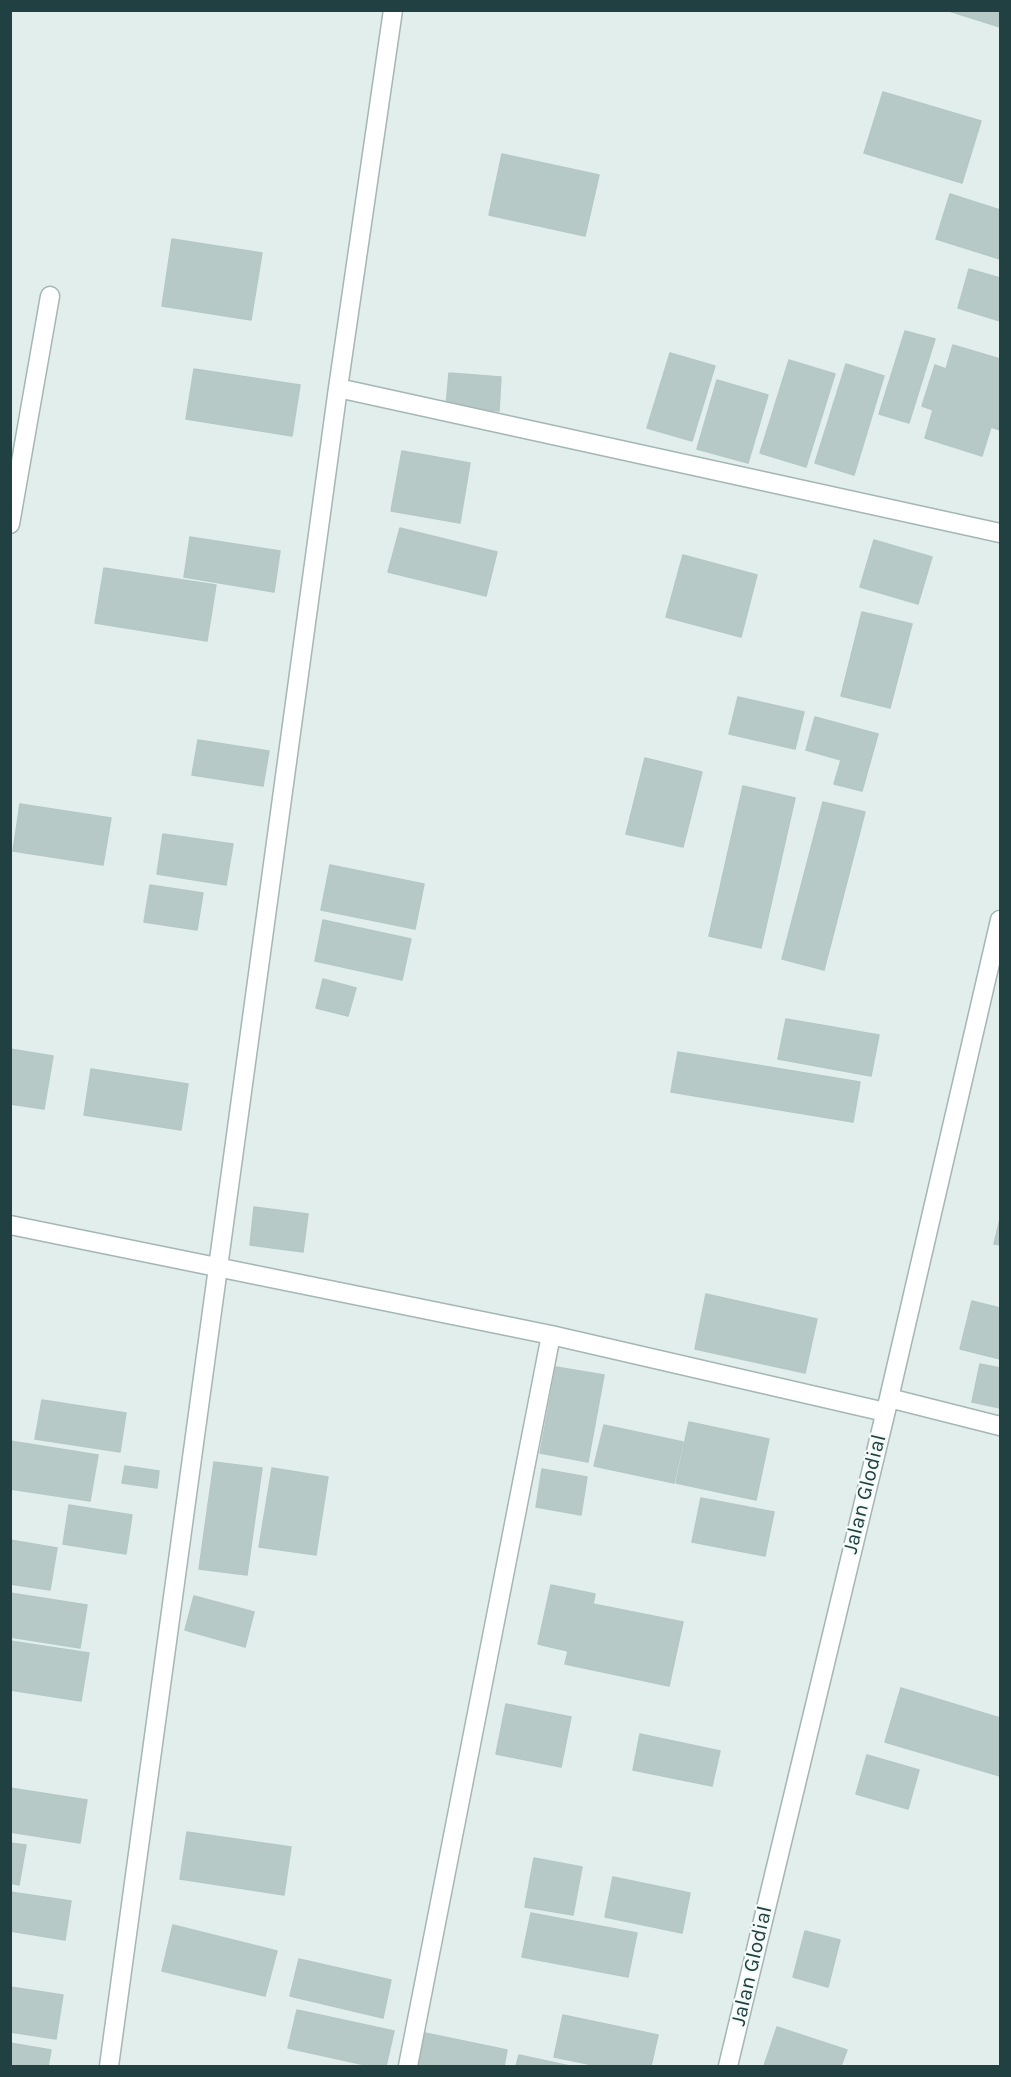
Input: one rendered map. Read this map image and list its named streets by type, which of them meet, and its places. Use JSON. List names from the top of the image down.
{
  "streets": {
    "street": ["Jalan Glodial"]
  }
}
